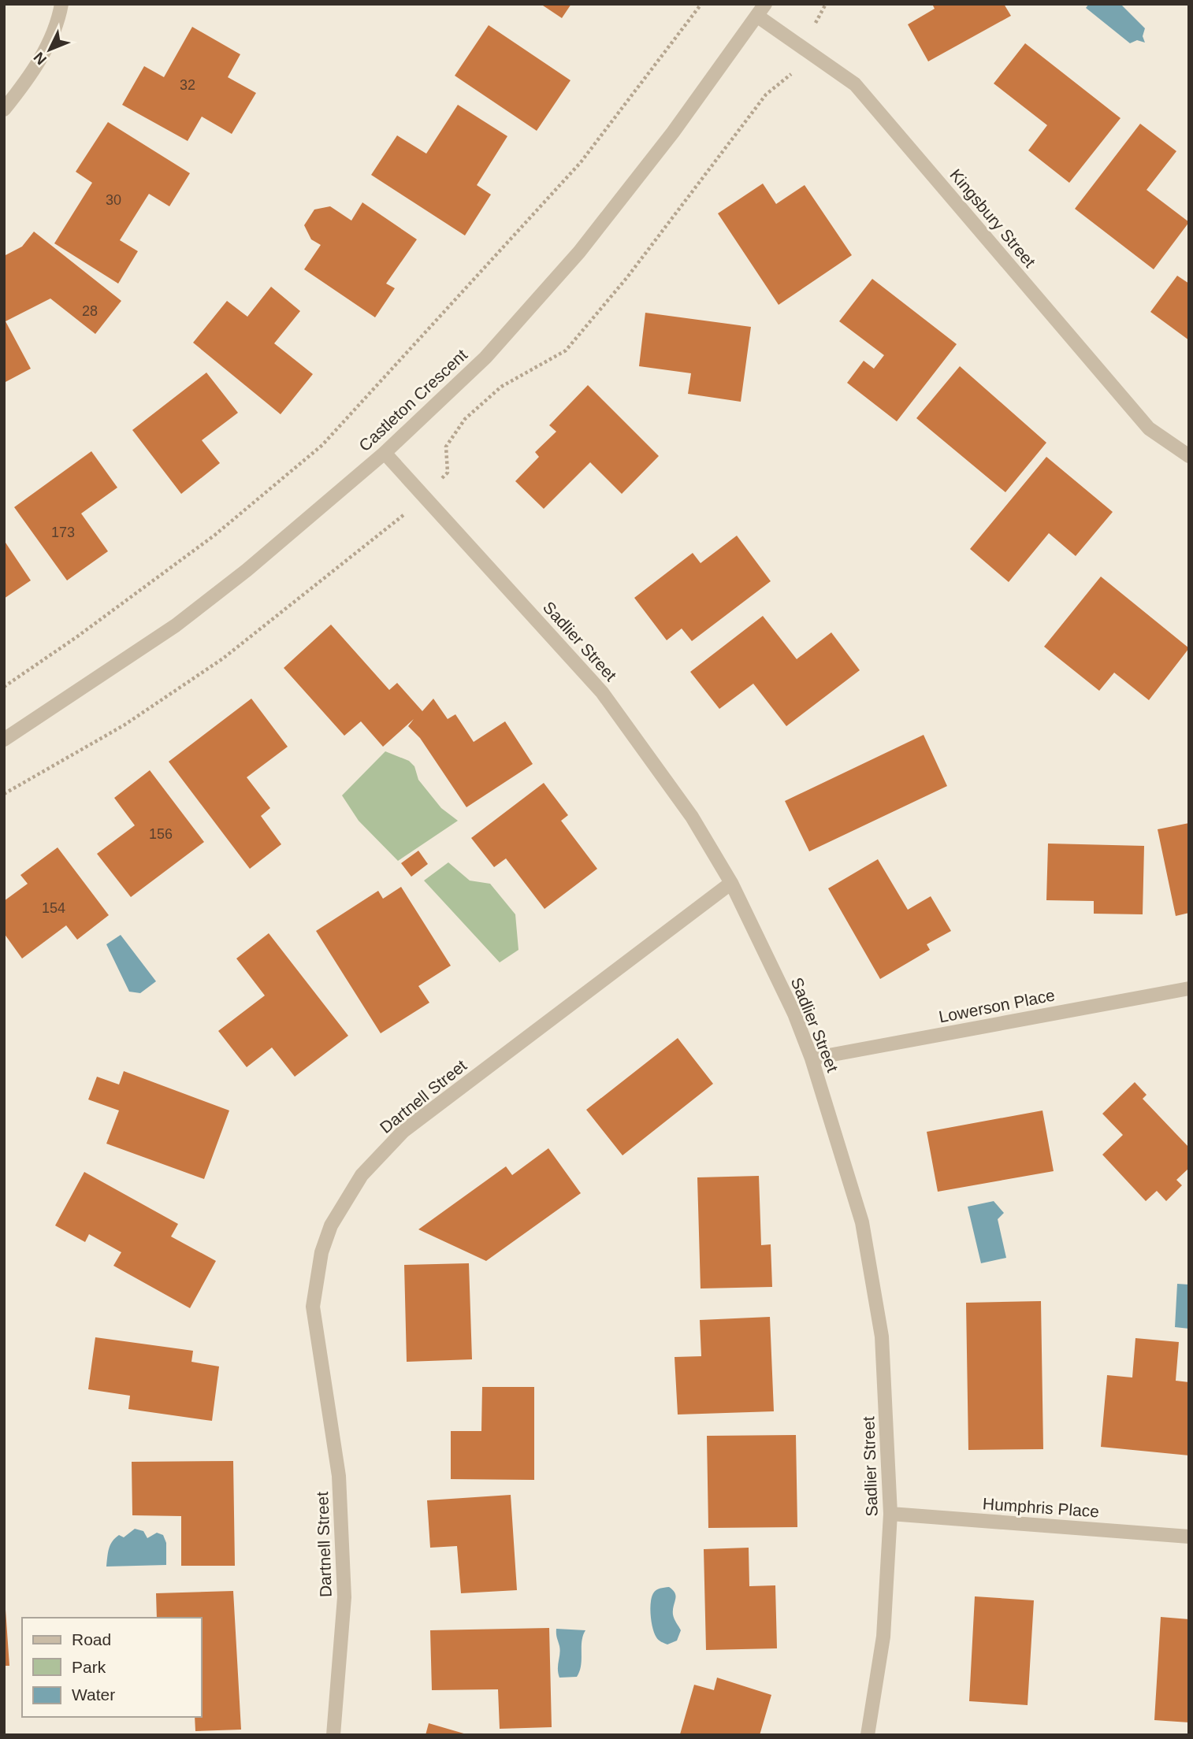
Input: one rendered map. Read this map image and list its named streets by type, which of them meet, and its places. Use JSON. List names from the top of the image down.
{
  "streets": {
    "street": [
      "Kingsbury Street",
      "Castleton Crescent",
      "Sadlier Street",
      "Lowerson Place",
      "Dartnell Street",
      "Humphris Place"
    ]
  },
  "crossings": [
    ["Kingsbury Street", "Castleton Crescent"],
    ["Castleton Crescent", "Sadlier Street"],
    ["Sadlier Street", "Lowerson Place"],
    ["Sadlier Street", "Dartnell Street"],
    ["Sadlier Street", "Humphris Place"]
  ],
  "house_numbers": [
    "32",
    "30",
    "28",
    "173",
    "156",
    "154"
  ],
  "legend": ["Road", "Park", "Water"],
  "north": "bottom left"
}
